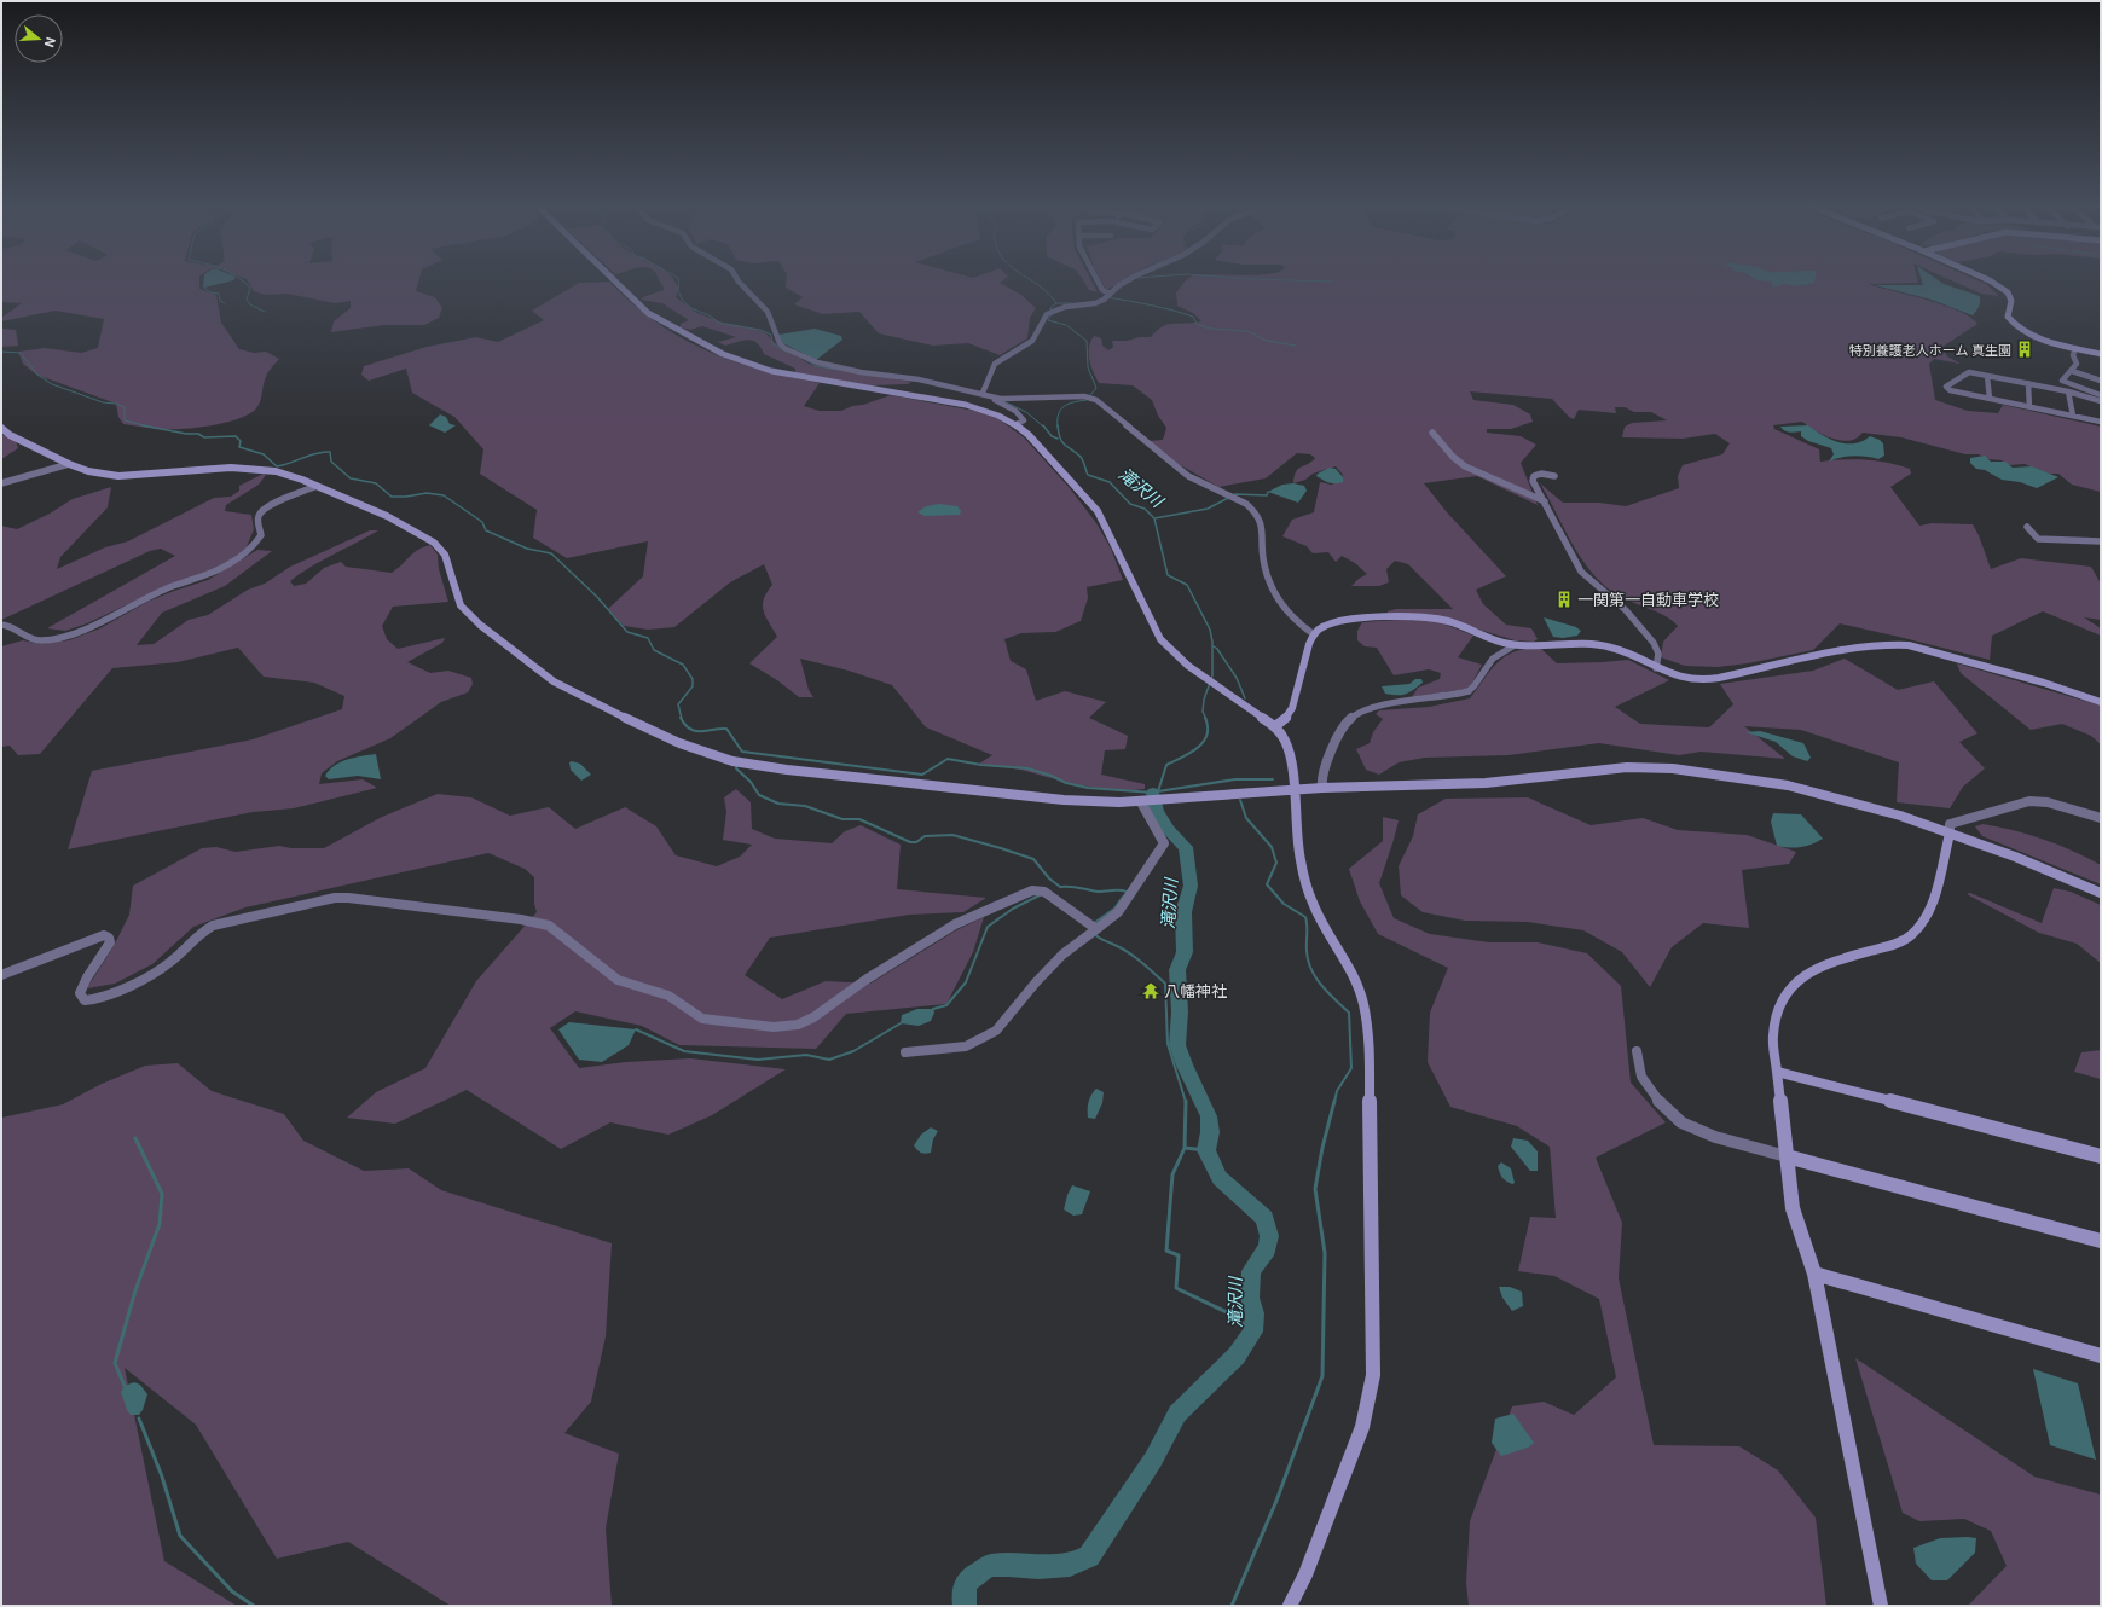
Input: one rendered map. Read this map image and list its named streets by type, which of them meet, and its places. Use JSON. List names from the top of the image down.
{
  "water": ["滝沢川"],
  "places": {
    "building": ["特別養護老人ホーム 真生園", "一関第一自動車学校"],
    "temple": ["八幡神社"]
  },
  "north": "right"
}
